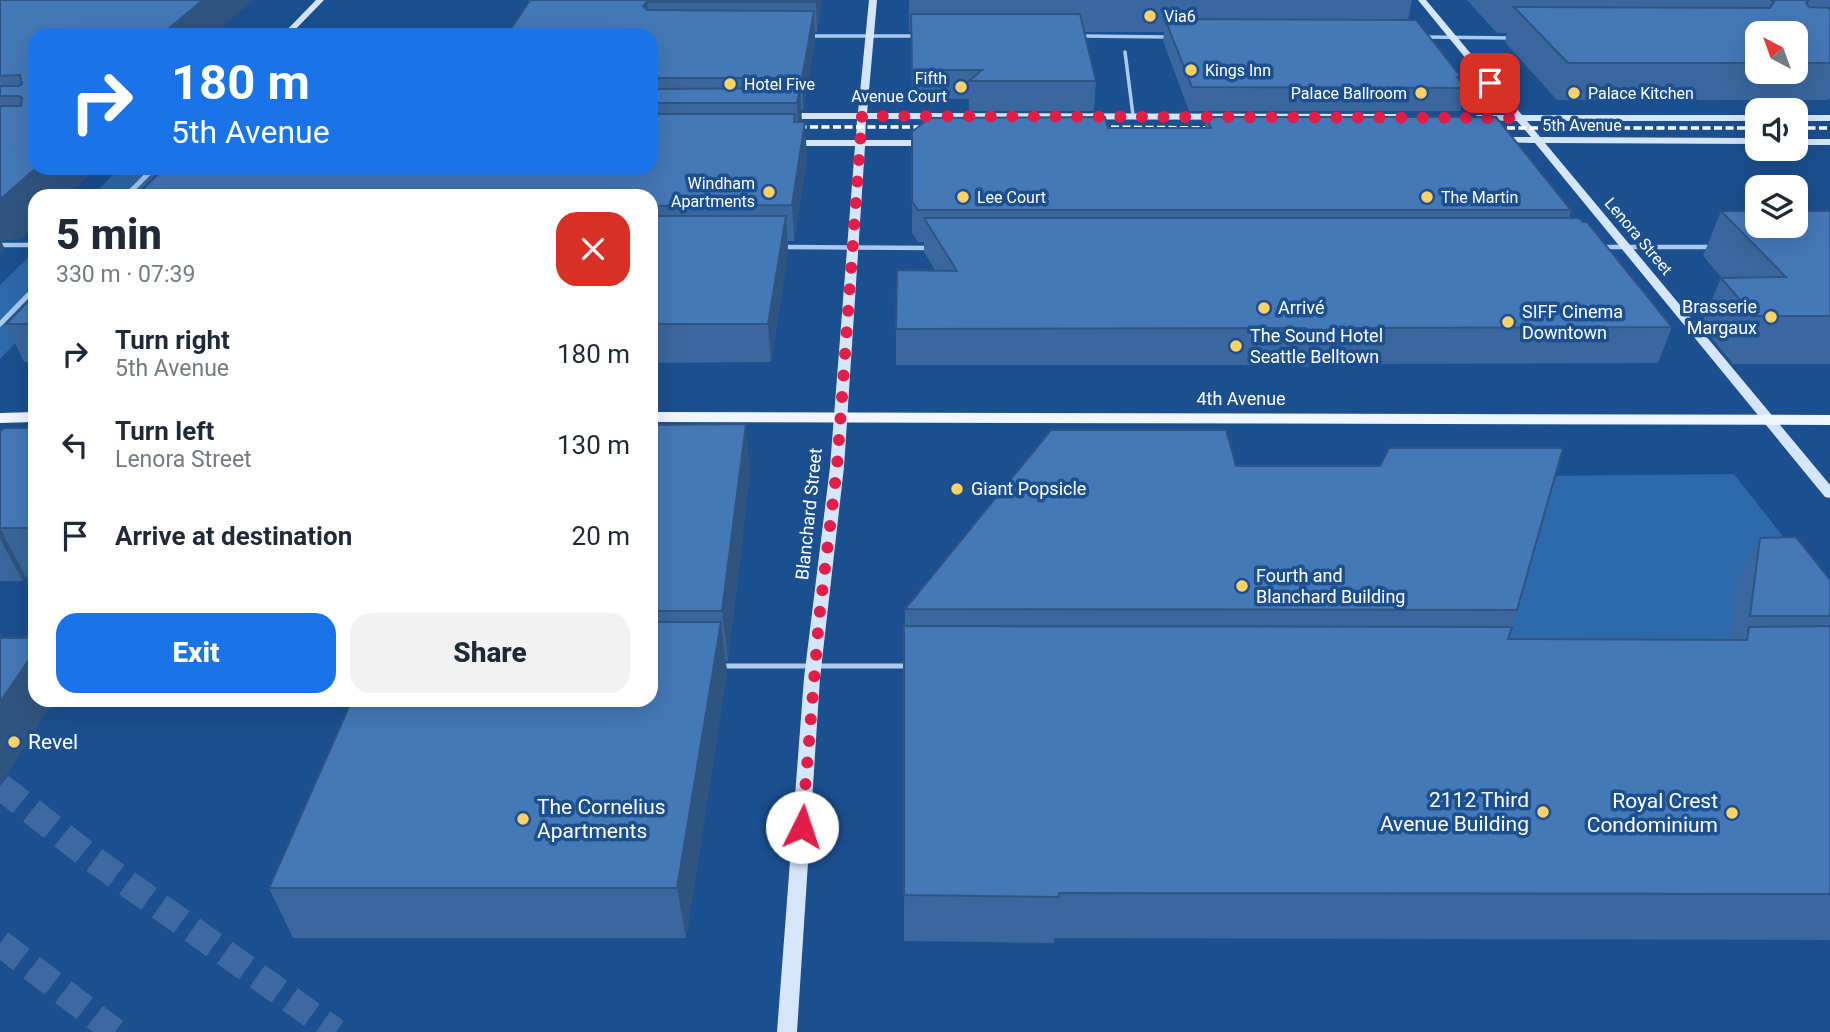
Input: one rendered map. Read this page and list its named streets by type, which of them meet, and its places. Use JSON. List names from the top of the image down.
{
  "streets": {
    "main road": ["4th Avenue"],
    "street": ["5th Avenue", "Lenora Street", "Blanchard Street"]
  },
  "crossings": [
    ["5th Avenue", "Lenora Street"],
    ["Lenora Street", "4th Avenue"],
    ["4th Avenue", "Blanchard Street"]
  ],
  "places": [
    "Via6",
    "Kings Inn",
    "Hotel Five",
    "Fifth Avenue Court",
    "Palace Ballroom",
    "Palace Kitchen",
    "Windham Apartments",
    "Lee Court",
    "The Martin",
    "Arrivé",
    "Brasserie Margaux",
    "SIFF Cinema Downtown",
    "The Sound Hotel Seattle Belltown",
    "Giant Popsicle",
    "Fourth and Blanchard Building",
    "Revel",
    "2112 Third Avenue Building",
    "Royal Crest Condominium",
    "The Cornelius Apartments"
  ],
  "north": "top left",
  "page": {
    "turn": ["180 m", "5th Avenue"],
    "heading": ["5 min", "330 m · 07:39"],
    "list": [
      {
        "name": "Turn right",
        "note": "5th Avenue",
        "value": "180 m"
      },
      {
        "name": "Turn left",
        "note": "Lenora Street",
        "value": "130 m"
      },
      {
        "name": "Arrive at destination",
        "value": "20 m"
      }
    ],
    "buttons": ["Exit", "Share"]
  }
}
